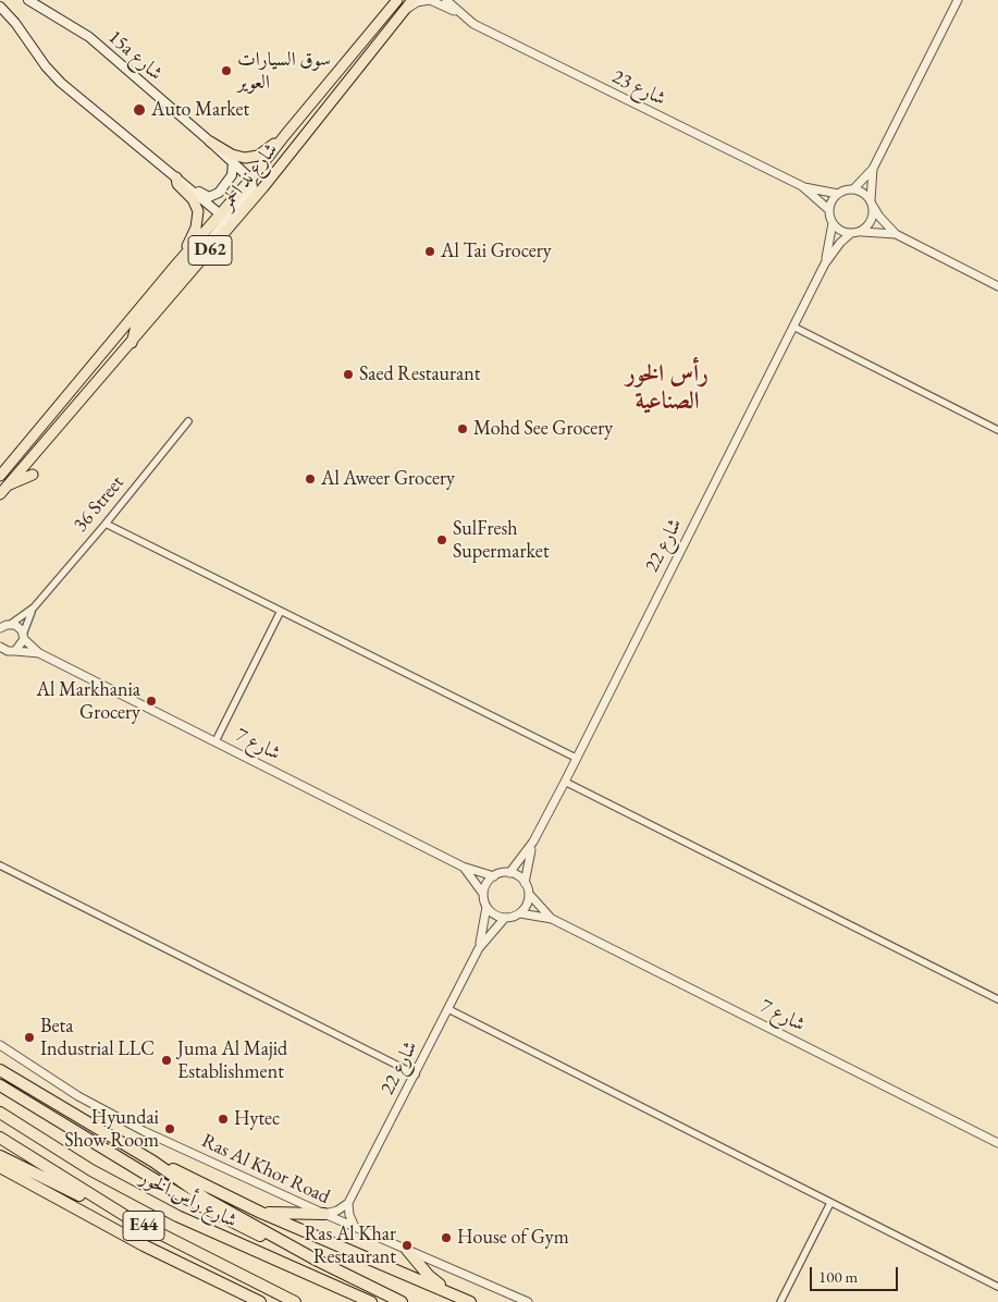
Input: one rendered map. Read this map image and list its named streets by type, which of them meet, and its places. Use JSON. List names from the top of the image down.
{
  "streets": {
    "highway": ["شارع رأس الخور", "E44"],
    "main road": ["15a شارع", "شارع ند الحمر", "D62"],
    "street": [
      "شارع 23",
      "36 Street",
      "شارع 22",
      "شارع 7",
      "Ras Al Khor Road"
    ]
  },
  "crossings": [
    ["15a شارع", "شارع ند الحمر"],
    ["شارع 23", "شارع ند الحمر"],
    ["شارع 23", "شارع 22"],
    ["36 Street", "شارع 7"],
    ["شارع 22", "شارع 7"]
  ],
  "districts": ["رأس الخور الصناعية"],
  "places": [
    "سوق السيارات العوير",
    "Auto Market",
    "Al Tai Grocery",
    "Saed Restaurant",
    "Mohd See Grocery",
    "Al Aweer Grocery",
    "SulFresh Supermarket",
    "Al Markhania Grocery",
    "Beta Industrial LLC",
    "Juma Al Majid Establishment",
    "Hytec",
    "Hyundai Show Room",
    "House of Gym",
    "Ras Al Khar Restaurant"
  ],
  "scale_bar": "100 m"
}
